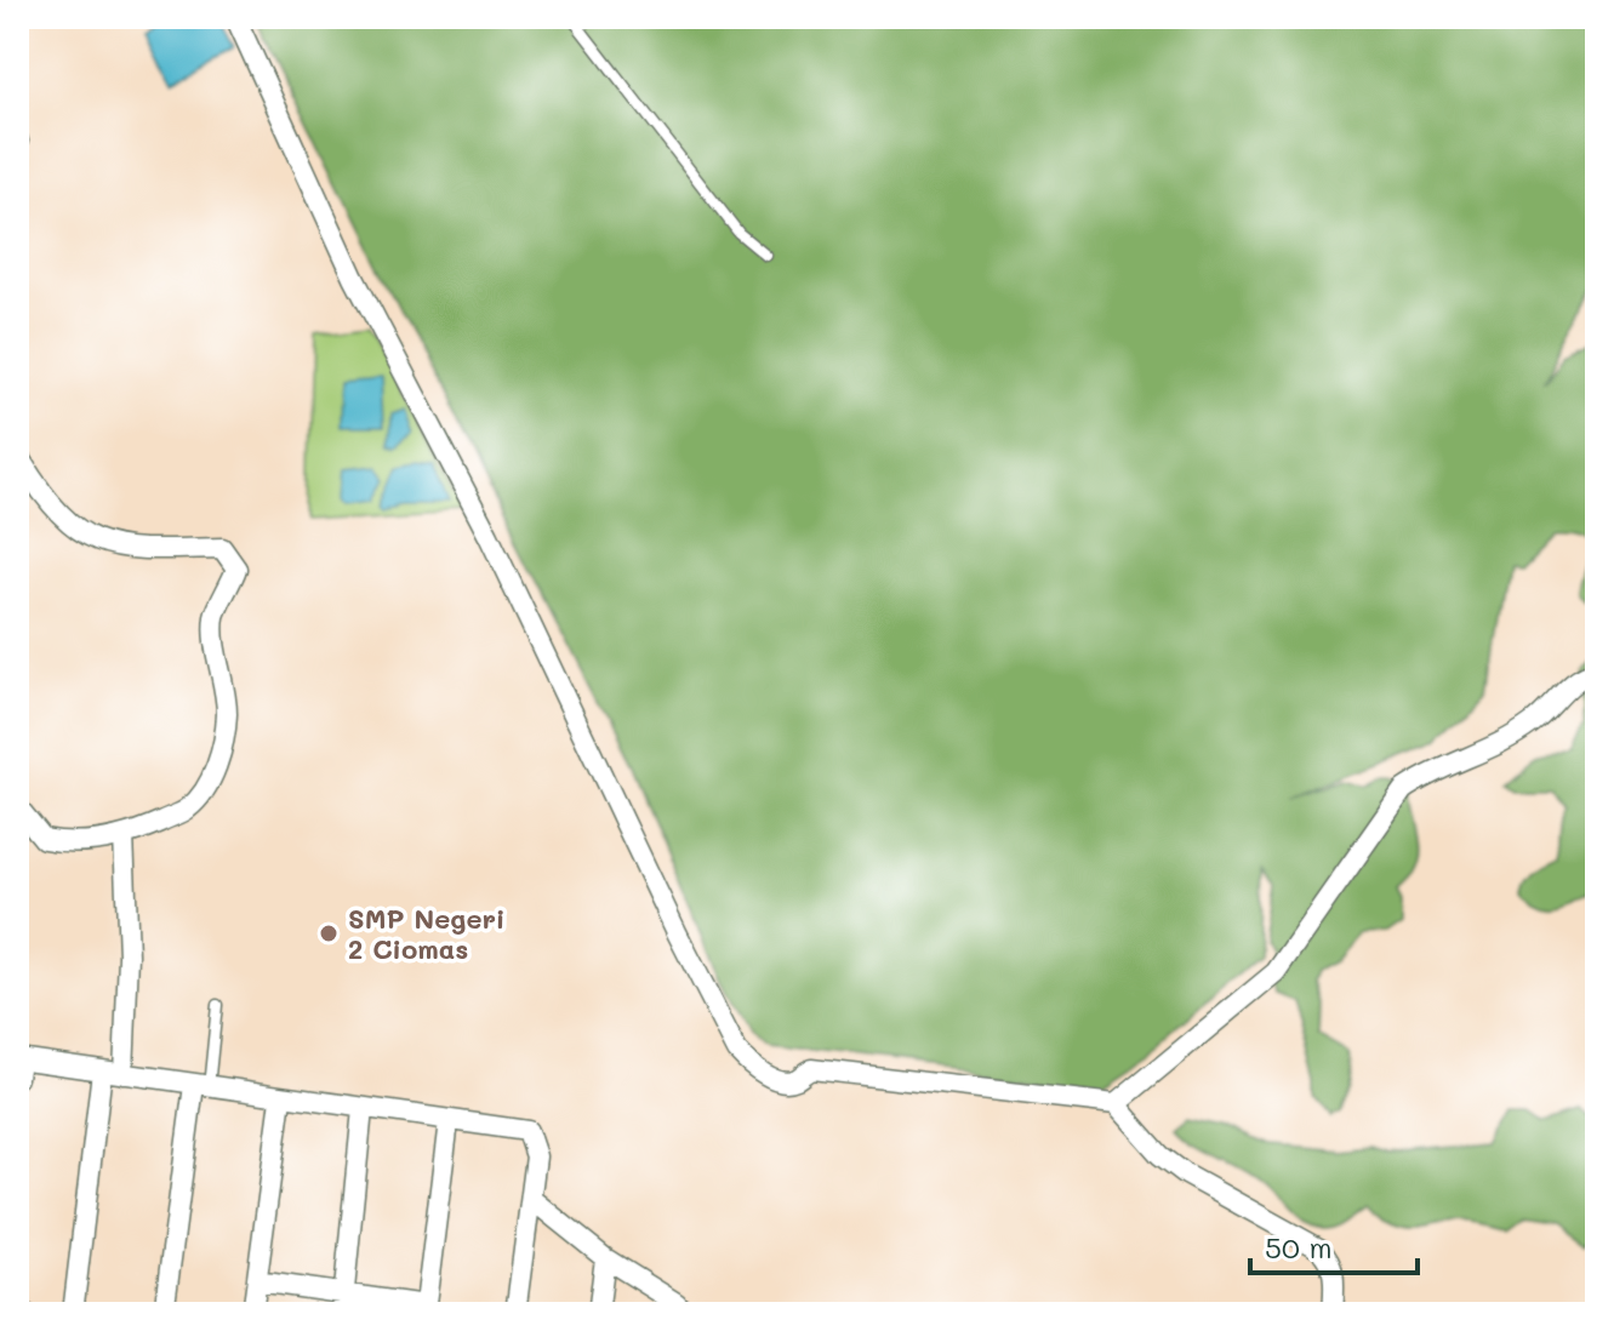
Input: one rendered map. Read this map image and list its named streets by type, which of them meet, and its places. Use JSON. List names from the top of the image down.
{
  "places": ["SMP Negeri 2 Ciomas"],
  "scale_bar": "50 m"
}
